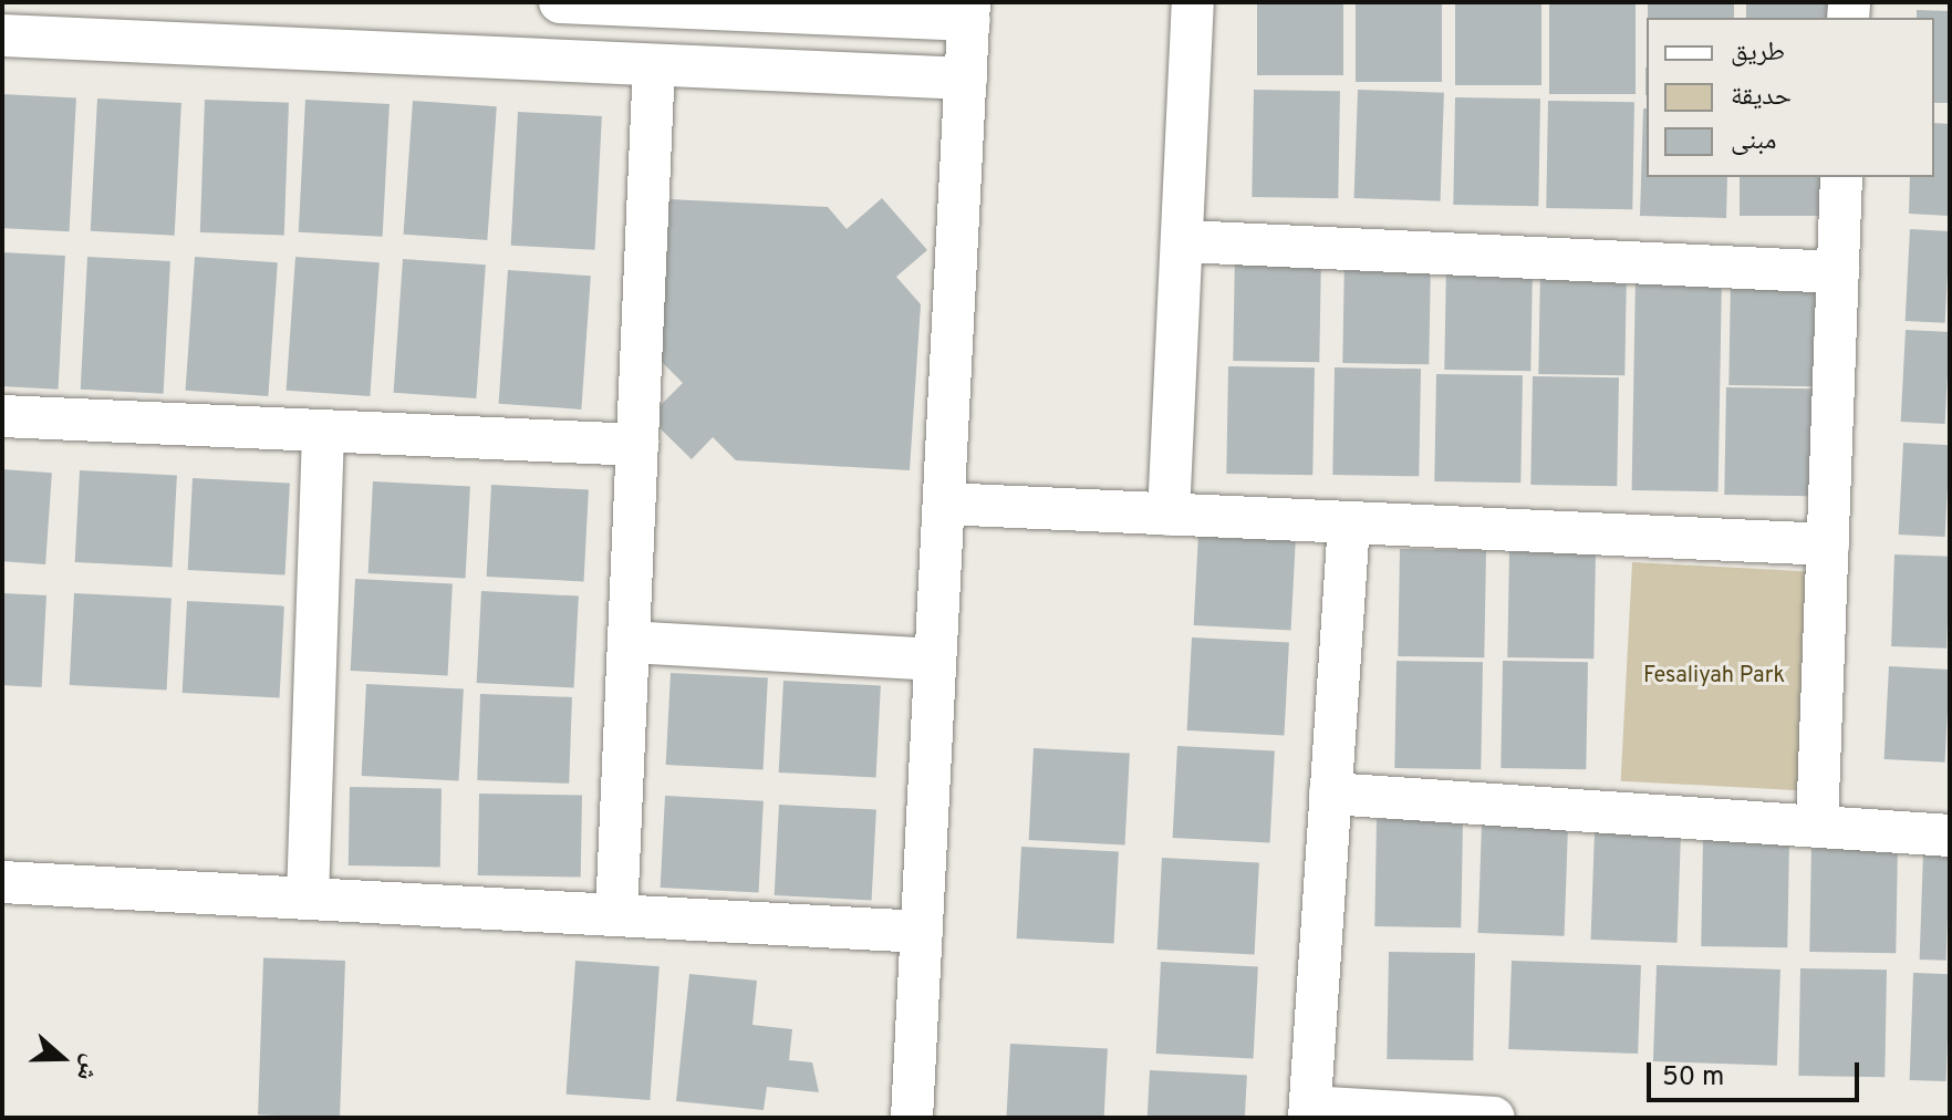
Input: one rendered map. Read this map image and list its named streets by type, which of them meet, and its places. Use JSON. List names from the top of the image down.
{
  "parks": ["Fesaliyah Park"],
  "legend": ["طريق", "حديقة", "مبنى"],
  "scale_bar": "50 m",
  "north": "right"
}
